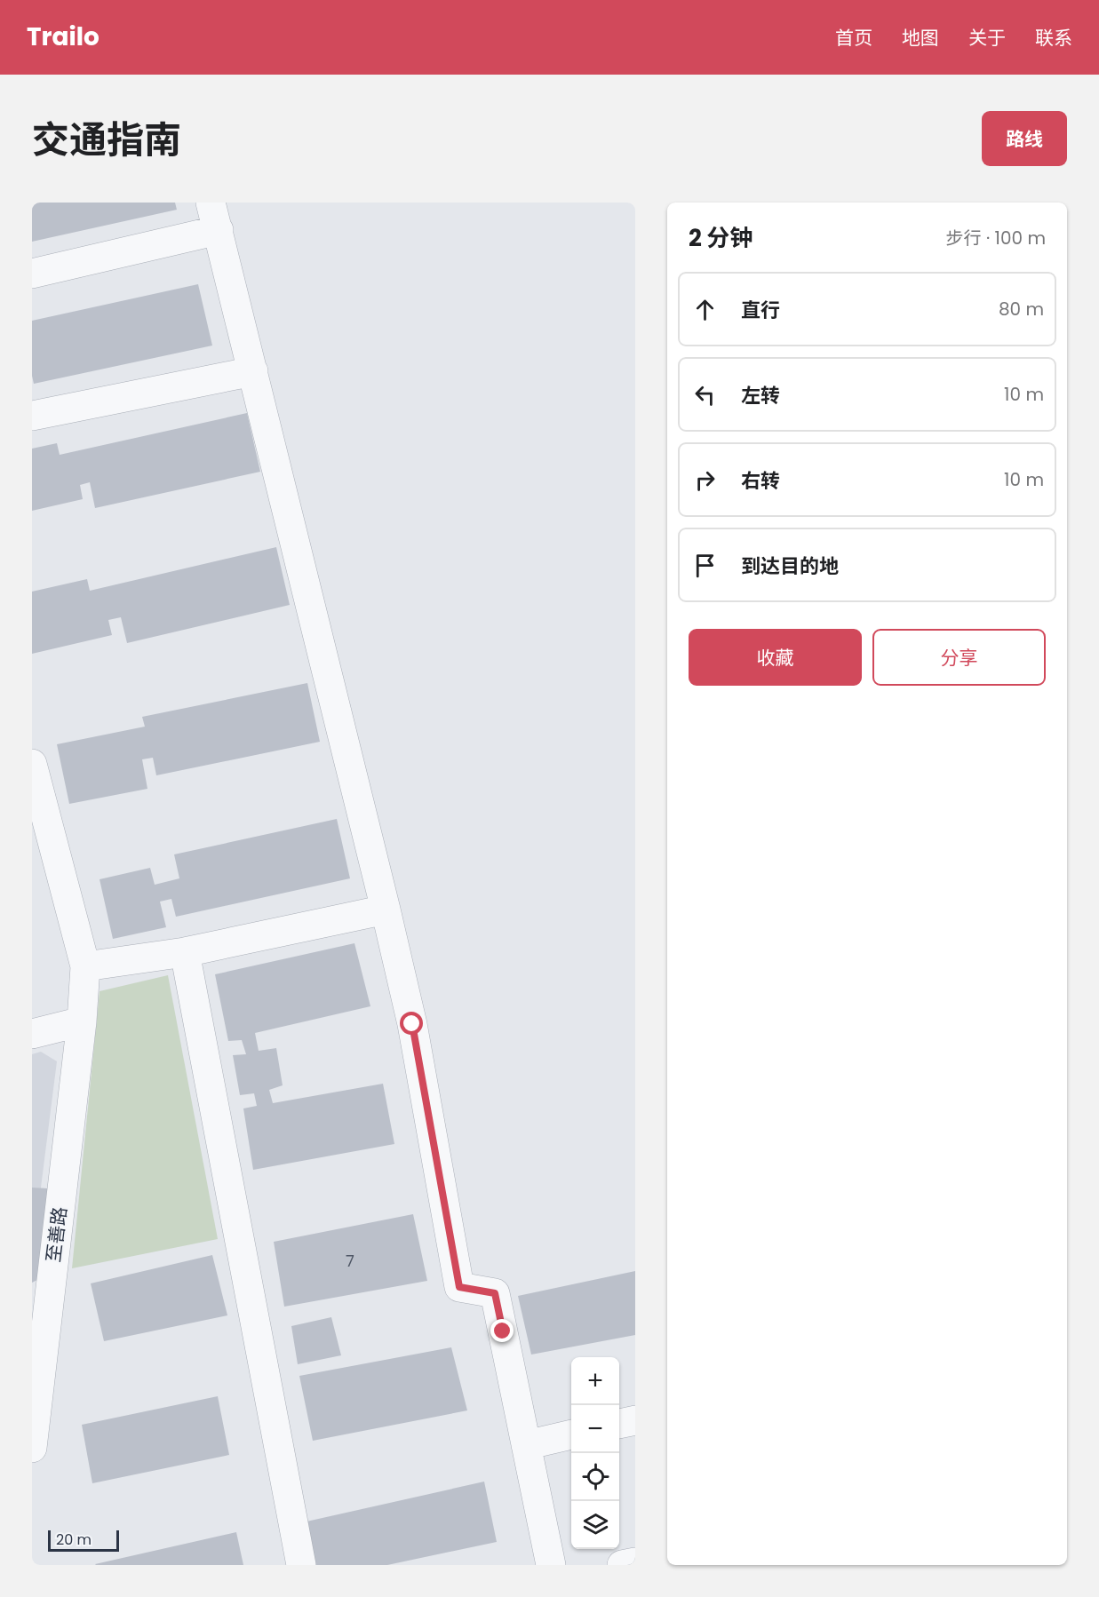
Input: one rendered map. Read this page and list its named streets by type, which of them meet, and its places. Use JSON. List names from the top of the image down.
{
  "streets": {
    "street": ["至善路"]
  },
  "house_numbers": ["7"],
  "scale_bar": "20 m",
  "page": {
    "header": "Trailo",
    "nav": [
      "首页",
      "地图",
      "关于",
      "联系"
    ],
    "title": "交通指南",
    "buttons": [
      "路线",
      ["收藏", "分享"]
    ],
    "heading": ["2 分钟", "步行 · 100 m"],
    "list": [
      ["直行", "80 m"],
      ["左转", "10 m"],
      ["右转", "10 m"],
      "到达目的地"
    ],
    "map_buttons": ["+", "−"],
    "scale": "20 m"
  }
}
